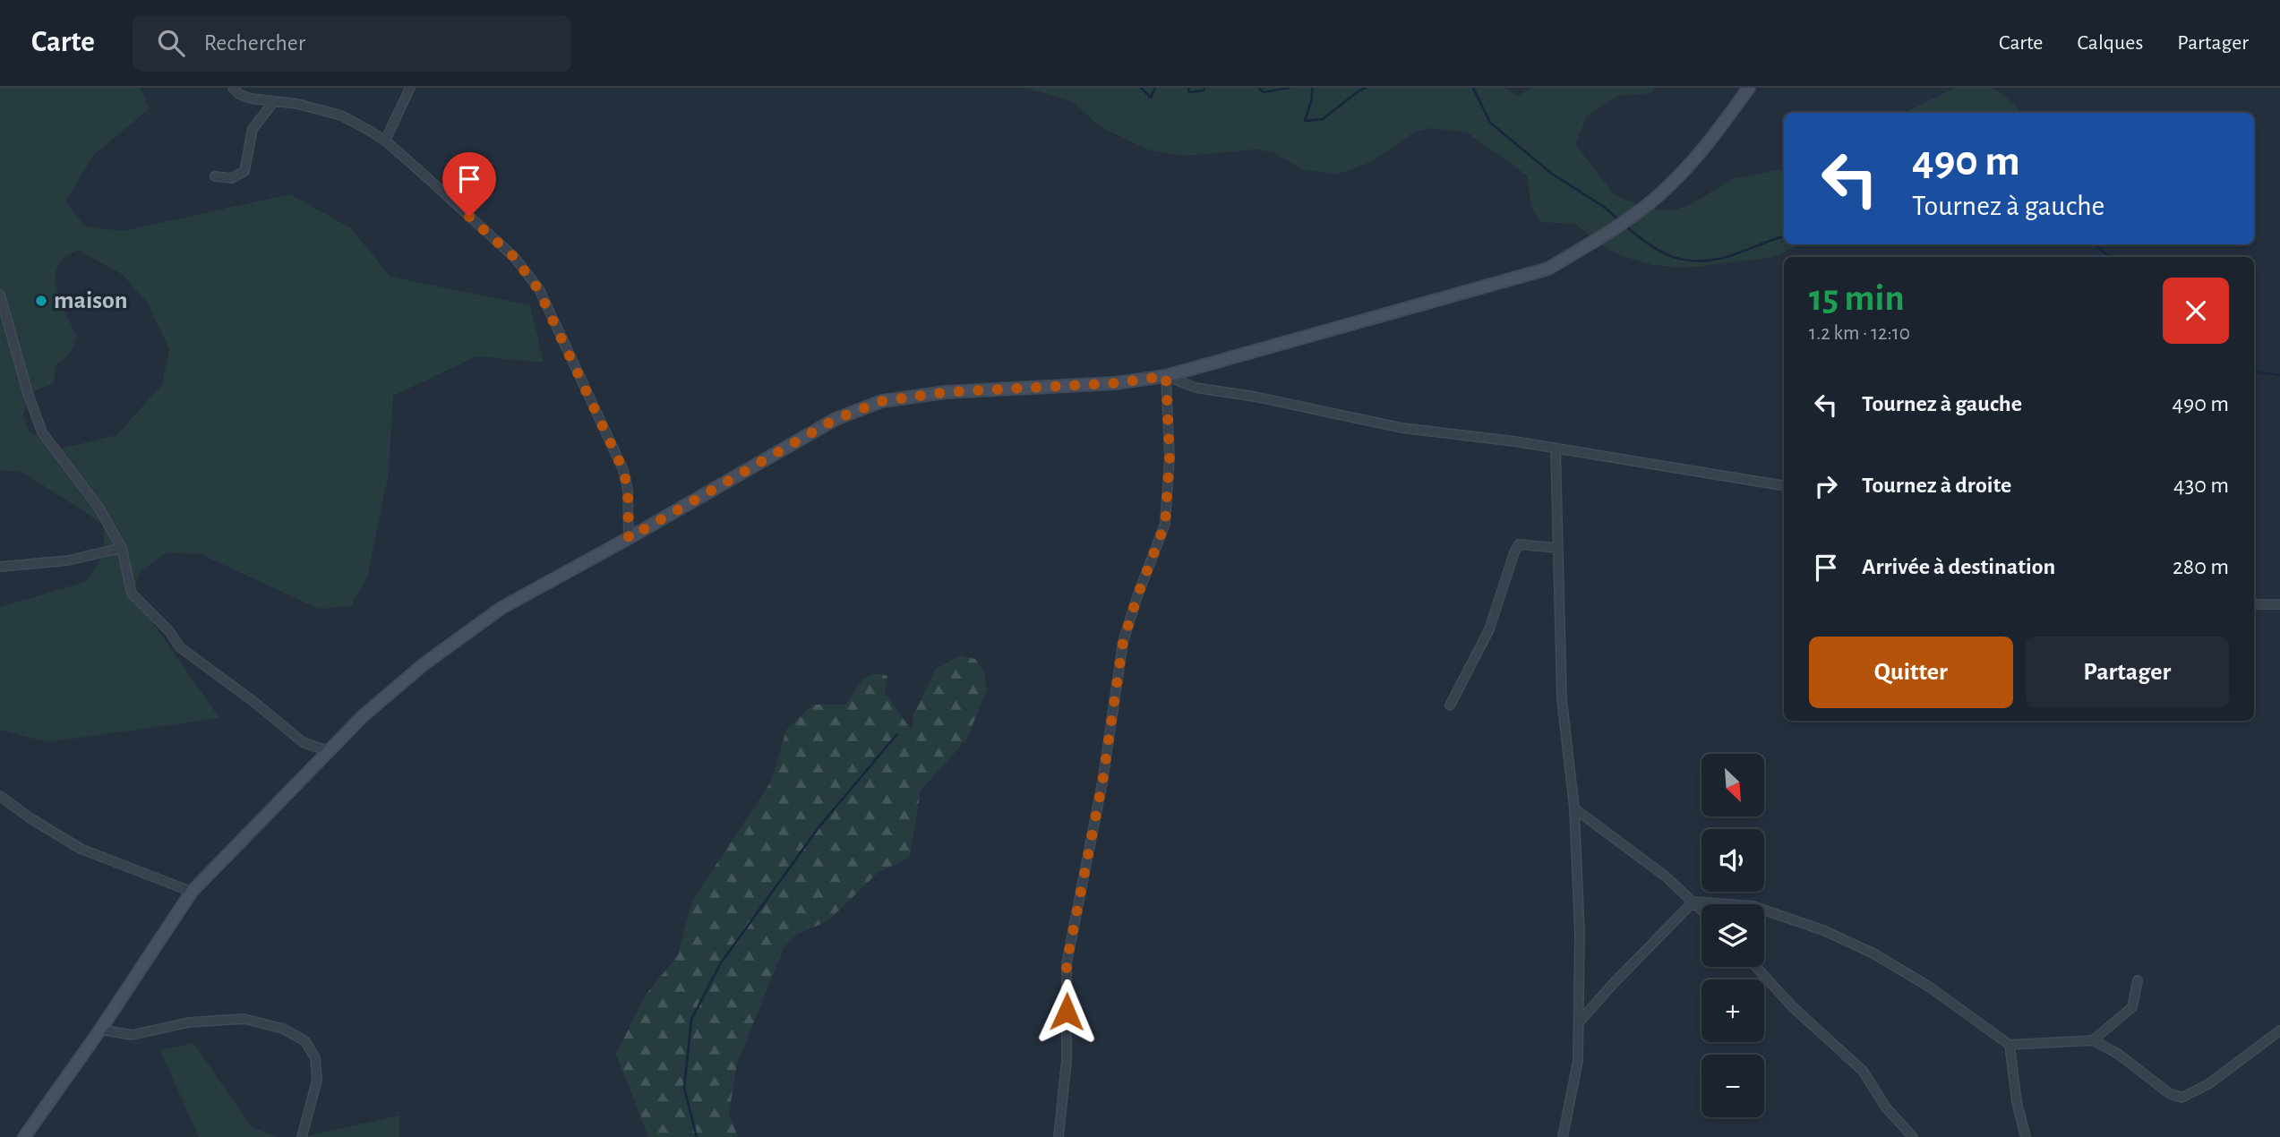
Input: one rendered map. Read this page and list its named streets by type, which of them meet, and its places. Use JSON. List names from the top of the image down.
{
  "places": ["maison"],
  "north": "bottom right",
  "page": {
    "header": "Carte",
    "search": "Rechercher",
    "nav": ["Carte", "Calques", "Partager"],
    "turn": ["490 m", "Tournez à gauche"],
    "heading": ["15 min", "1.2 km · 12:10"],
    "list": [
      {
        "name": "Tournez à gauche",
        "value": "490 m"
      },
      {
        "name": "Tournez à droite",
        "value": "430 m"
      },
      {
        "name": "Arrivée à destination",
        "value": "280 m"
      }
    ],
    "buttons": ["Quitter", "Partager"],
    "map_buttons": ["+", "−"]
  }
}
